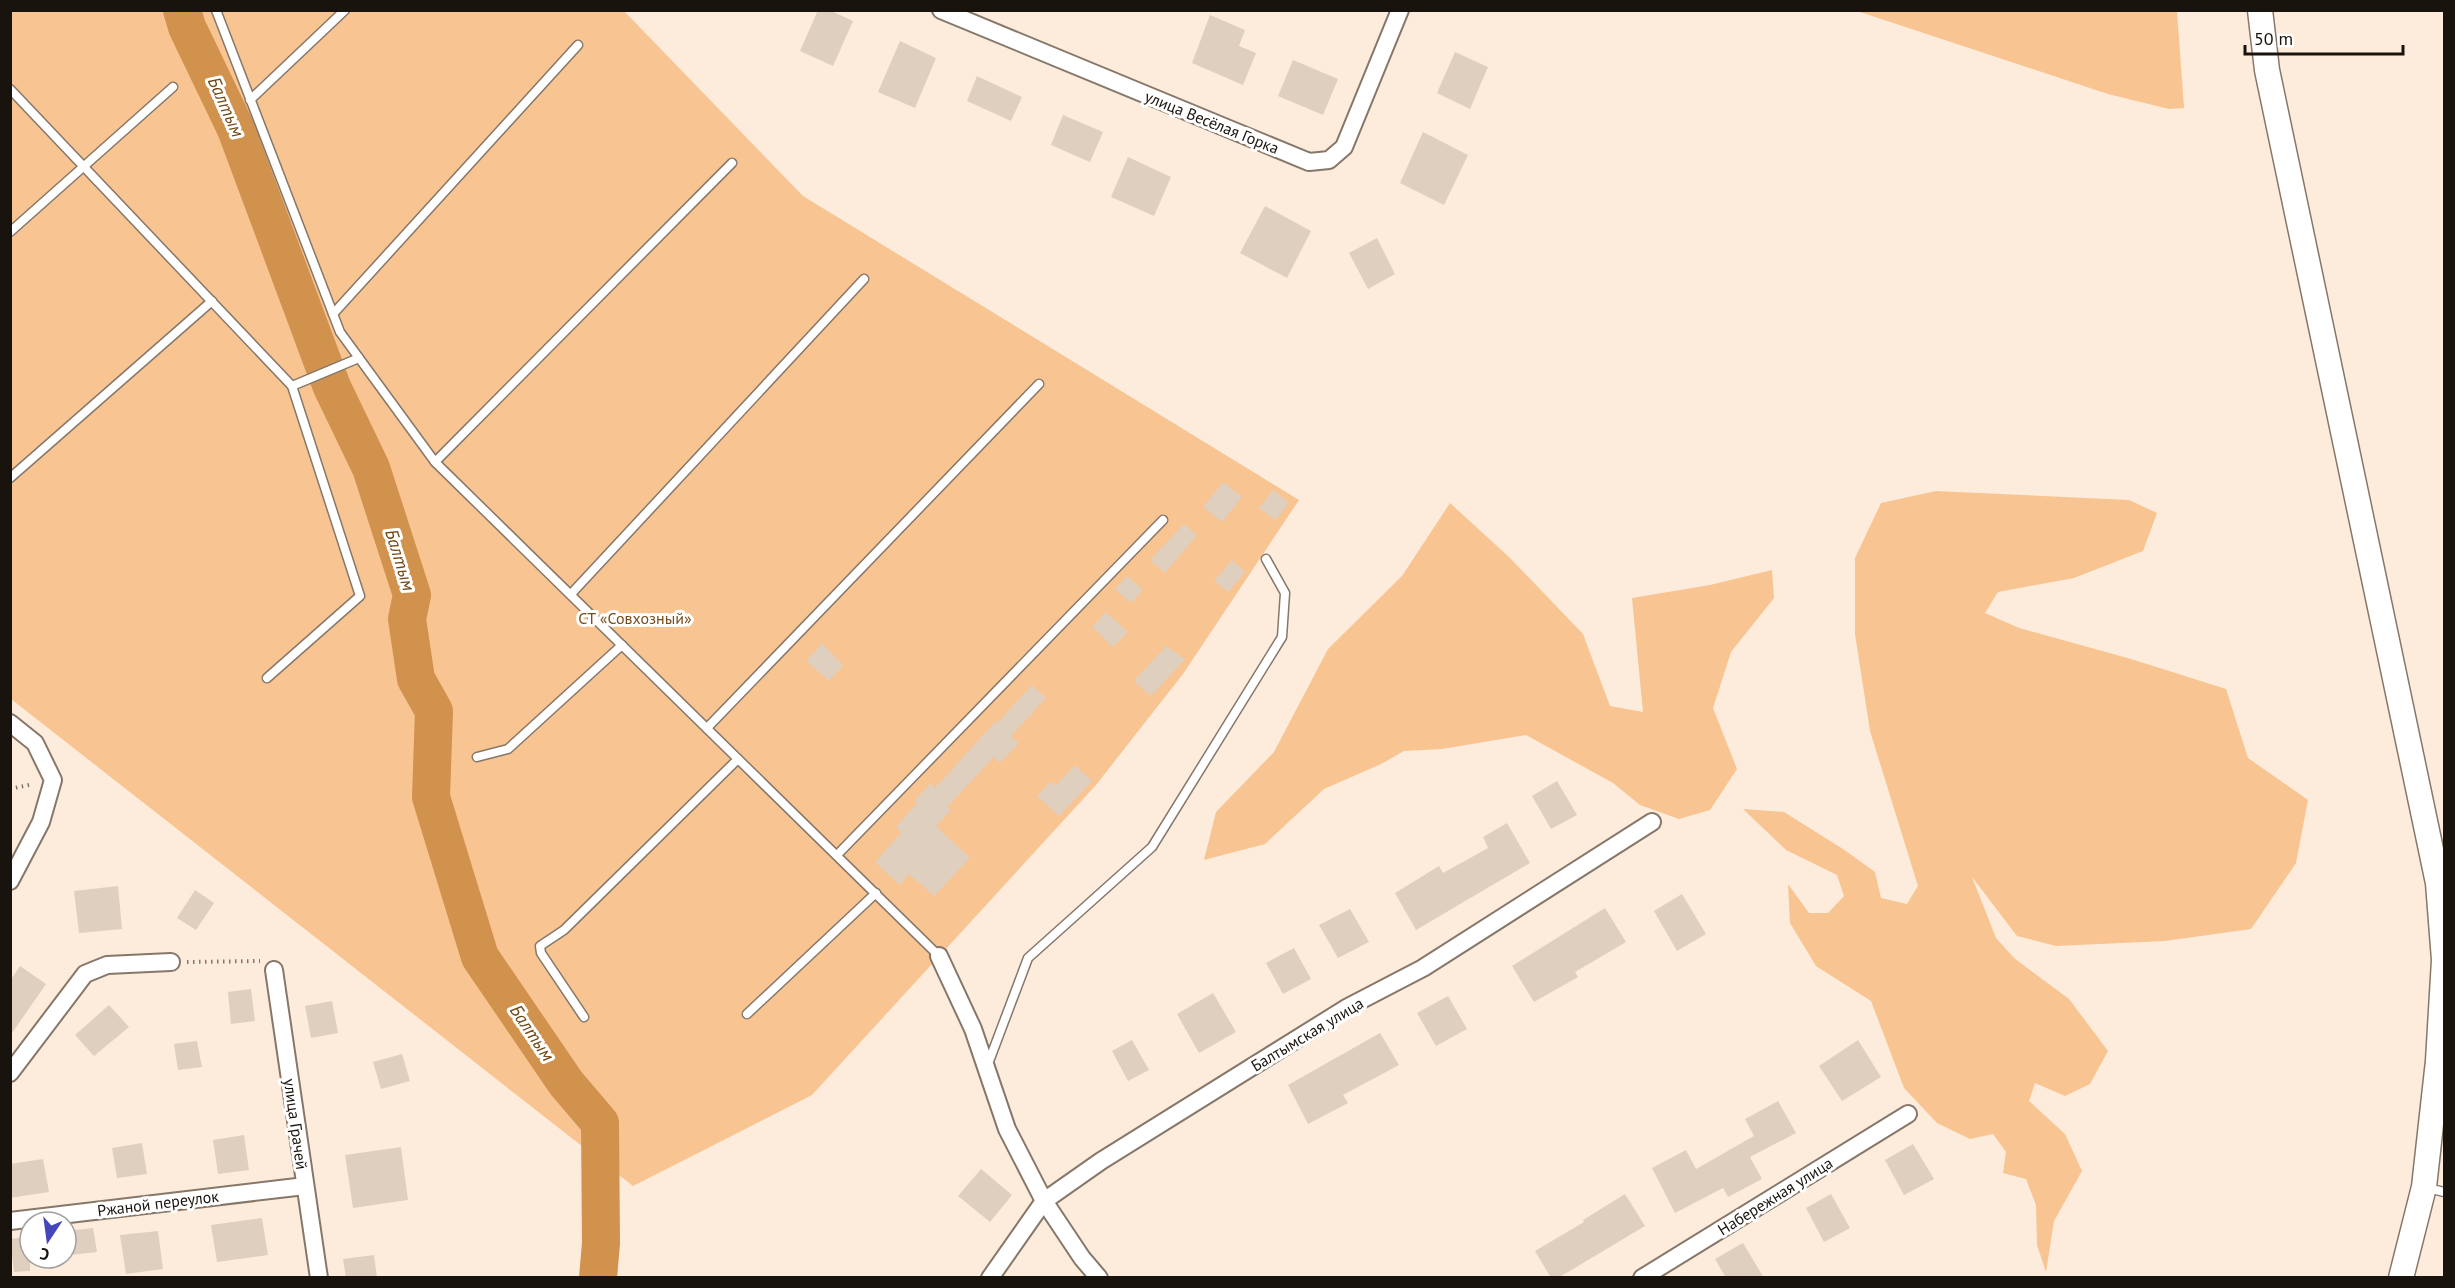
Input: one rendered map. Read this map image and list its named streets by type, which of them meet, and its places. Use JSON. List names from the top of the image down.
{
  "streets": {
    "street": [
      "улица Весёлая Горка",
      "Балтымская улица",
      "улица Грачей",
      "Набережная улица",
      "Ржаной переулок"
    ]
  },
  "crossings": [
    ["улица Грачей", "Ржаной переулок"]
  ],
  "water": ["Балтым"],
  "parks": ["СТ «Совхозный»"],
  "scale_bar": "50 m",
  "north": "bottom"
}
